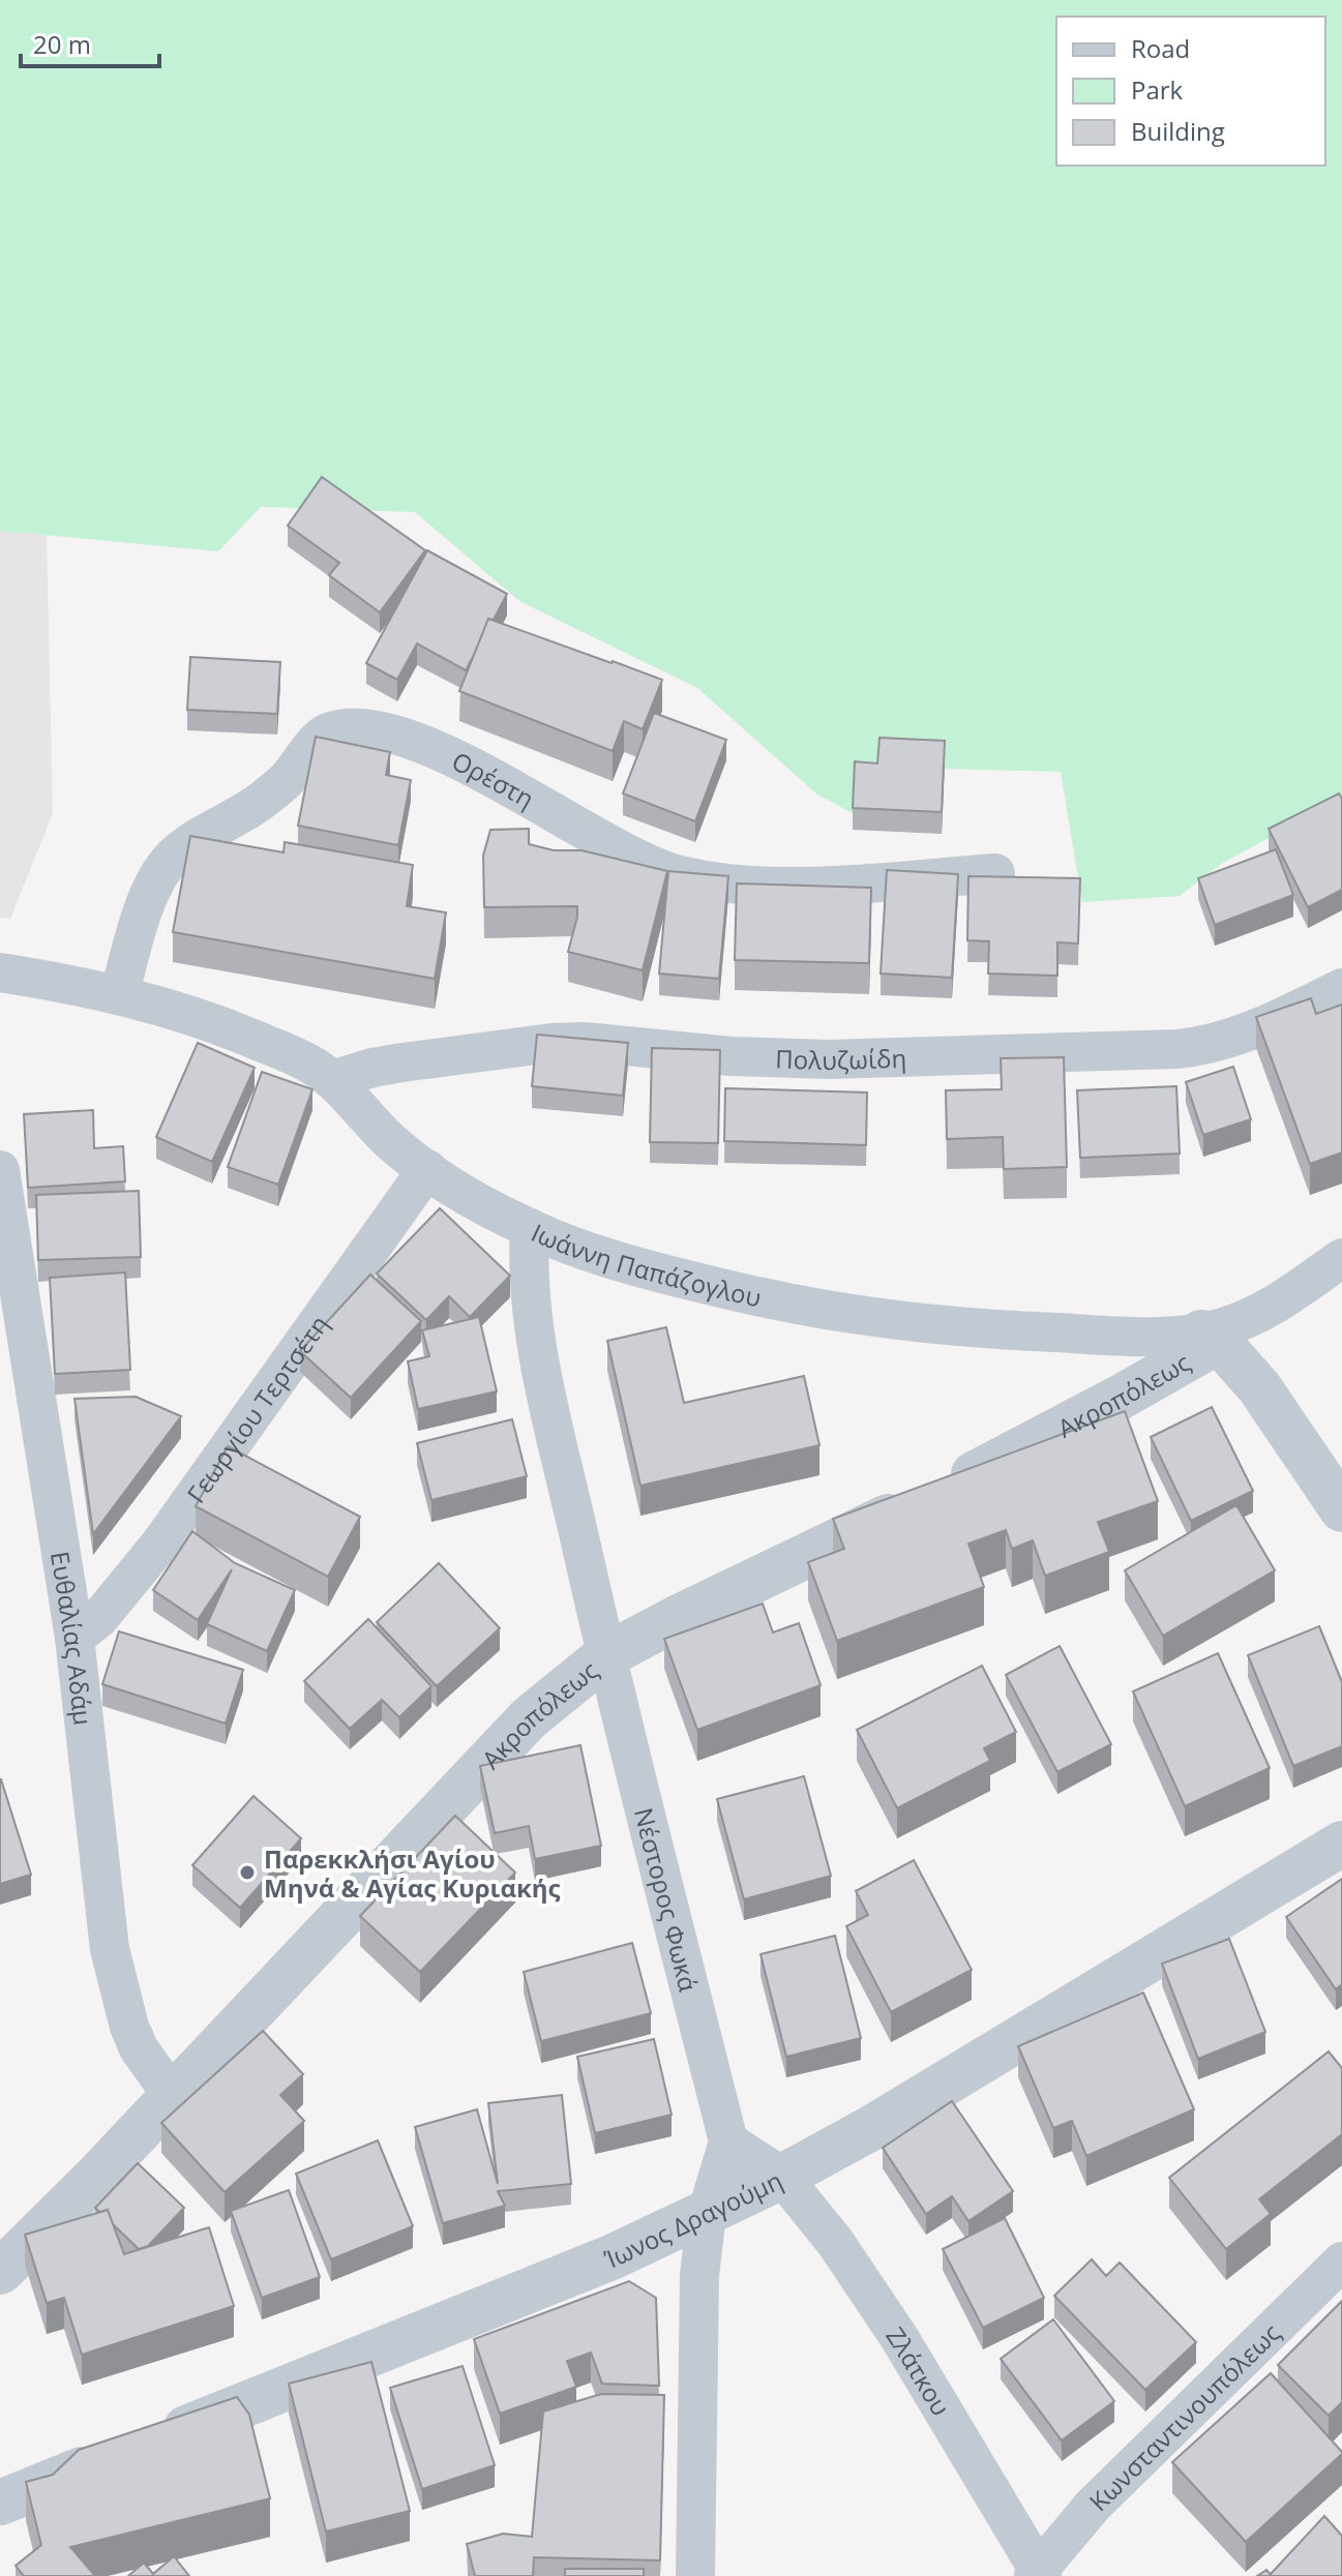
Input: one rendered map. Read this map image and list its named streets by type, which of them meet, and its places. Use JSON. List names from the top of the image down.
{
  "streets": {
    "street": [
      "Ορέστη",
      "Πολυζωίδη",
      "Ιωάννη Παπάζογλου",
      "Ακροπόλεως",
      "Γεωργίου Τερτσέτη",
      "Ευθαλίας Αδάμ",
      "Νέστορος Φωκά",
      "Ίωνος Δραγούμη",
      "Ζλάτκου",
      "Κωνσταντινουπόλεως"
    ]
  },
  "crossings": [
    ["Ορέστη", "Ιωάννη Παπάζογλου"],
    ["Πολυζωίδη", "Ιωάννη Παπάζογλου"],
    ["Ιωάννη Παπάζογλου", "Ακροπόλεως"],
    ["Ιωάννη Παπάζογλου", "Γεωργίου Τερτσέτη"],
    ["Ιωάννη Παπάζογλου", "Νέστορος Φωκά"],
    ["Ακροπόλεως", "Ευθαλίας Αδάμ"],
    ["Ακροπόλεως", "Νέστορος Φωκά"],
    ["Γεωργίου Τερτσέτη", "Ευθαλίας Αδάμ"],
    ["Νέστορος Φωκά", "Ζλάτκου"],
    ["Ίωνος Δραγούμη", "Ζλάτκου"],
    ["Ζλάτκου", "Κωνσταντινουπόλεως"]
  ],
  "places": ["Παρεκκλήσι Αγίου Μηνά & Αγίας Κυριακής"],
  "legend": ["Road", "Park", "Building"],
  "scale_bar": "20 m"
}
